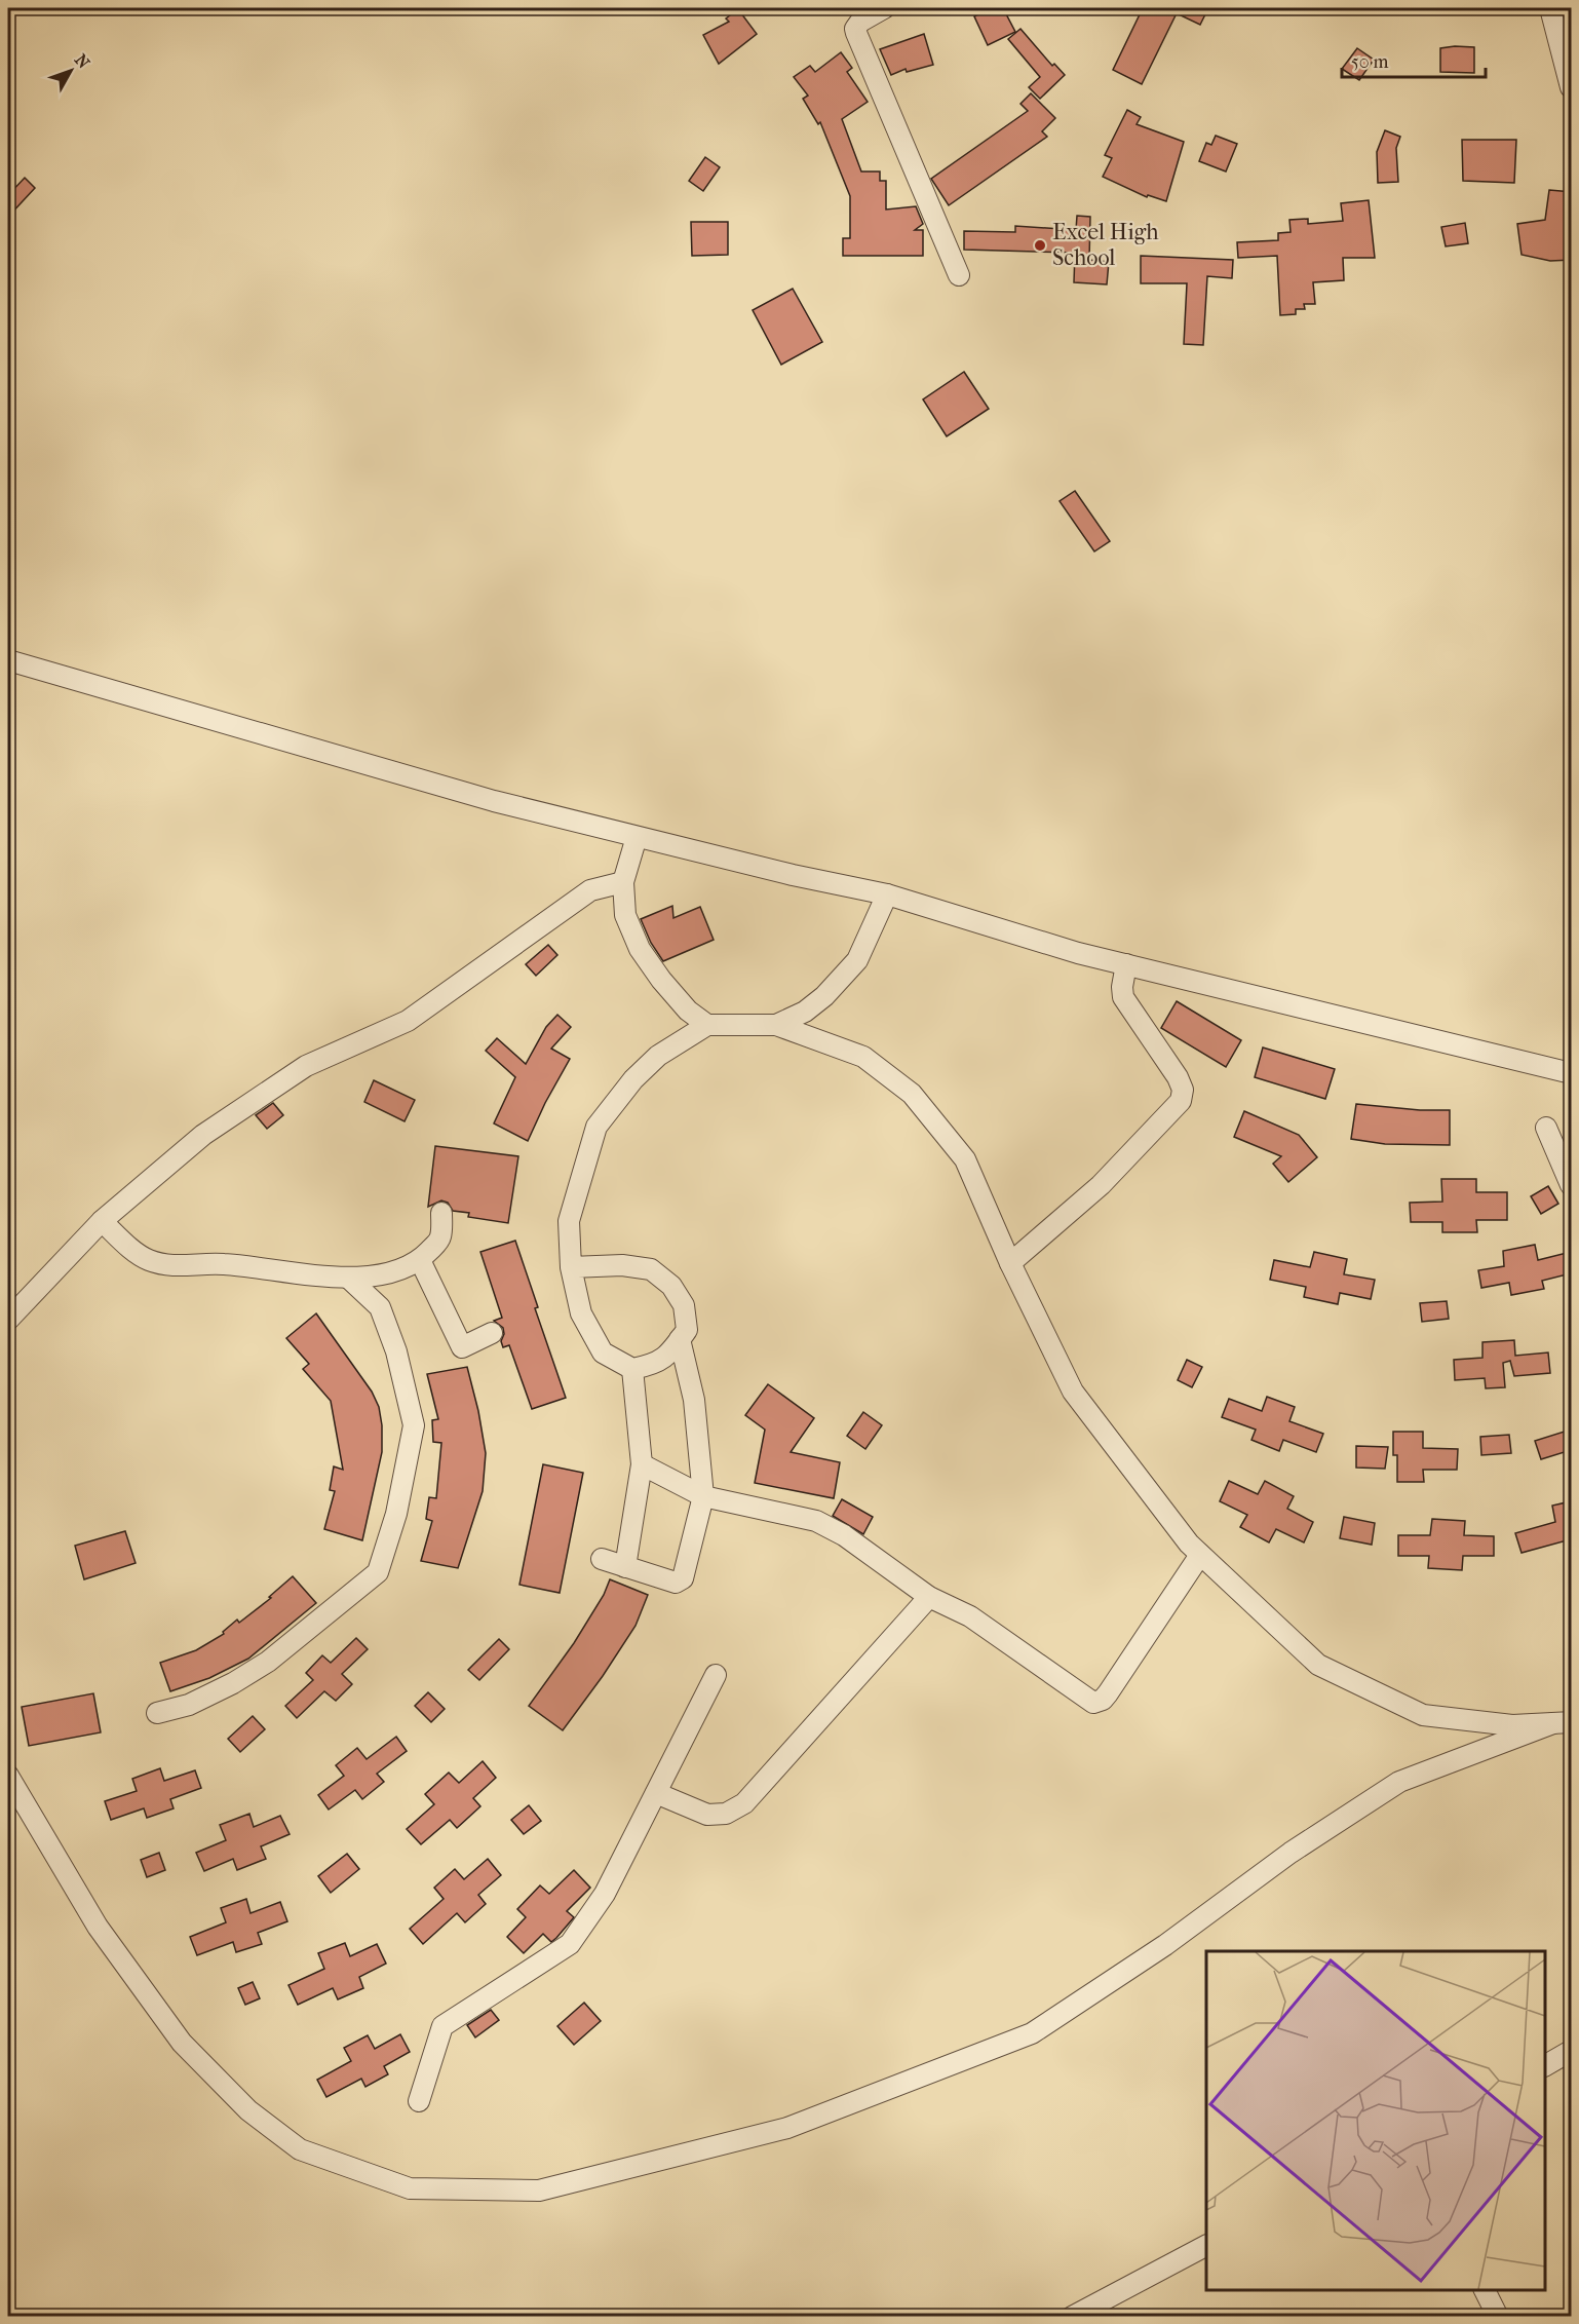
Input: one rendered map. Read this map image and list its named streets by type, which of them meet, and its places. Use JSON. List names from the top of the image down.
{
  "places": ["Excel High School"],
  "scale_bar": "50 m",
  "north": "top right"
}
